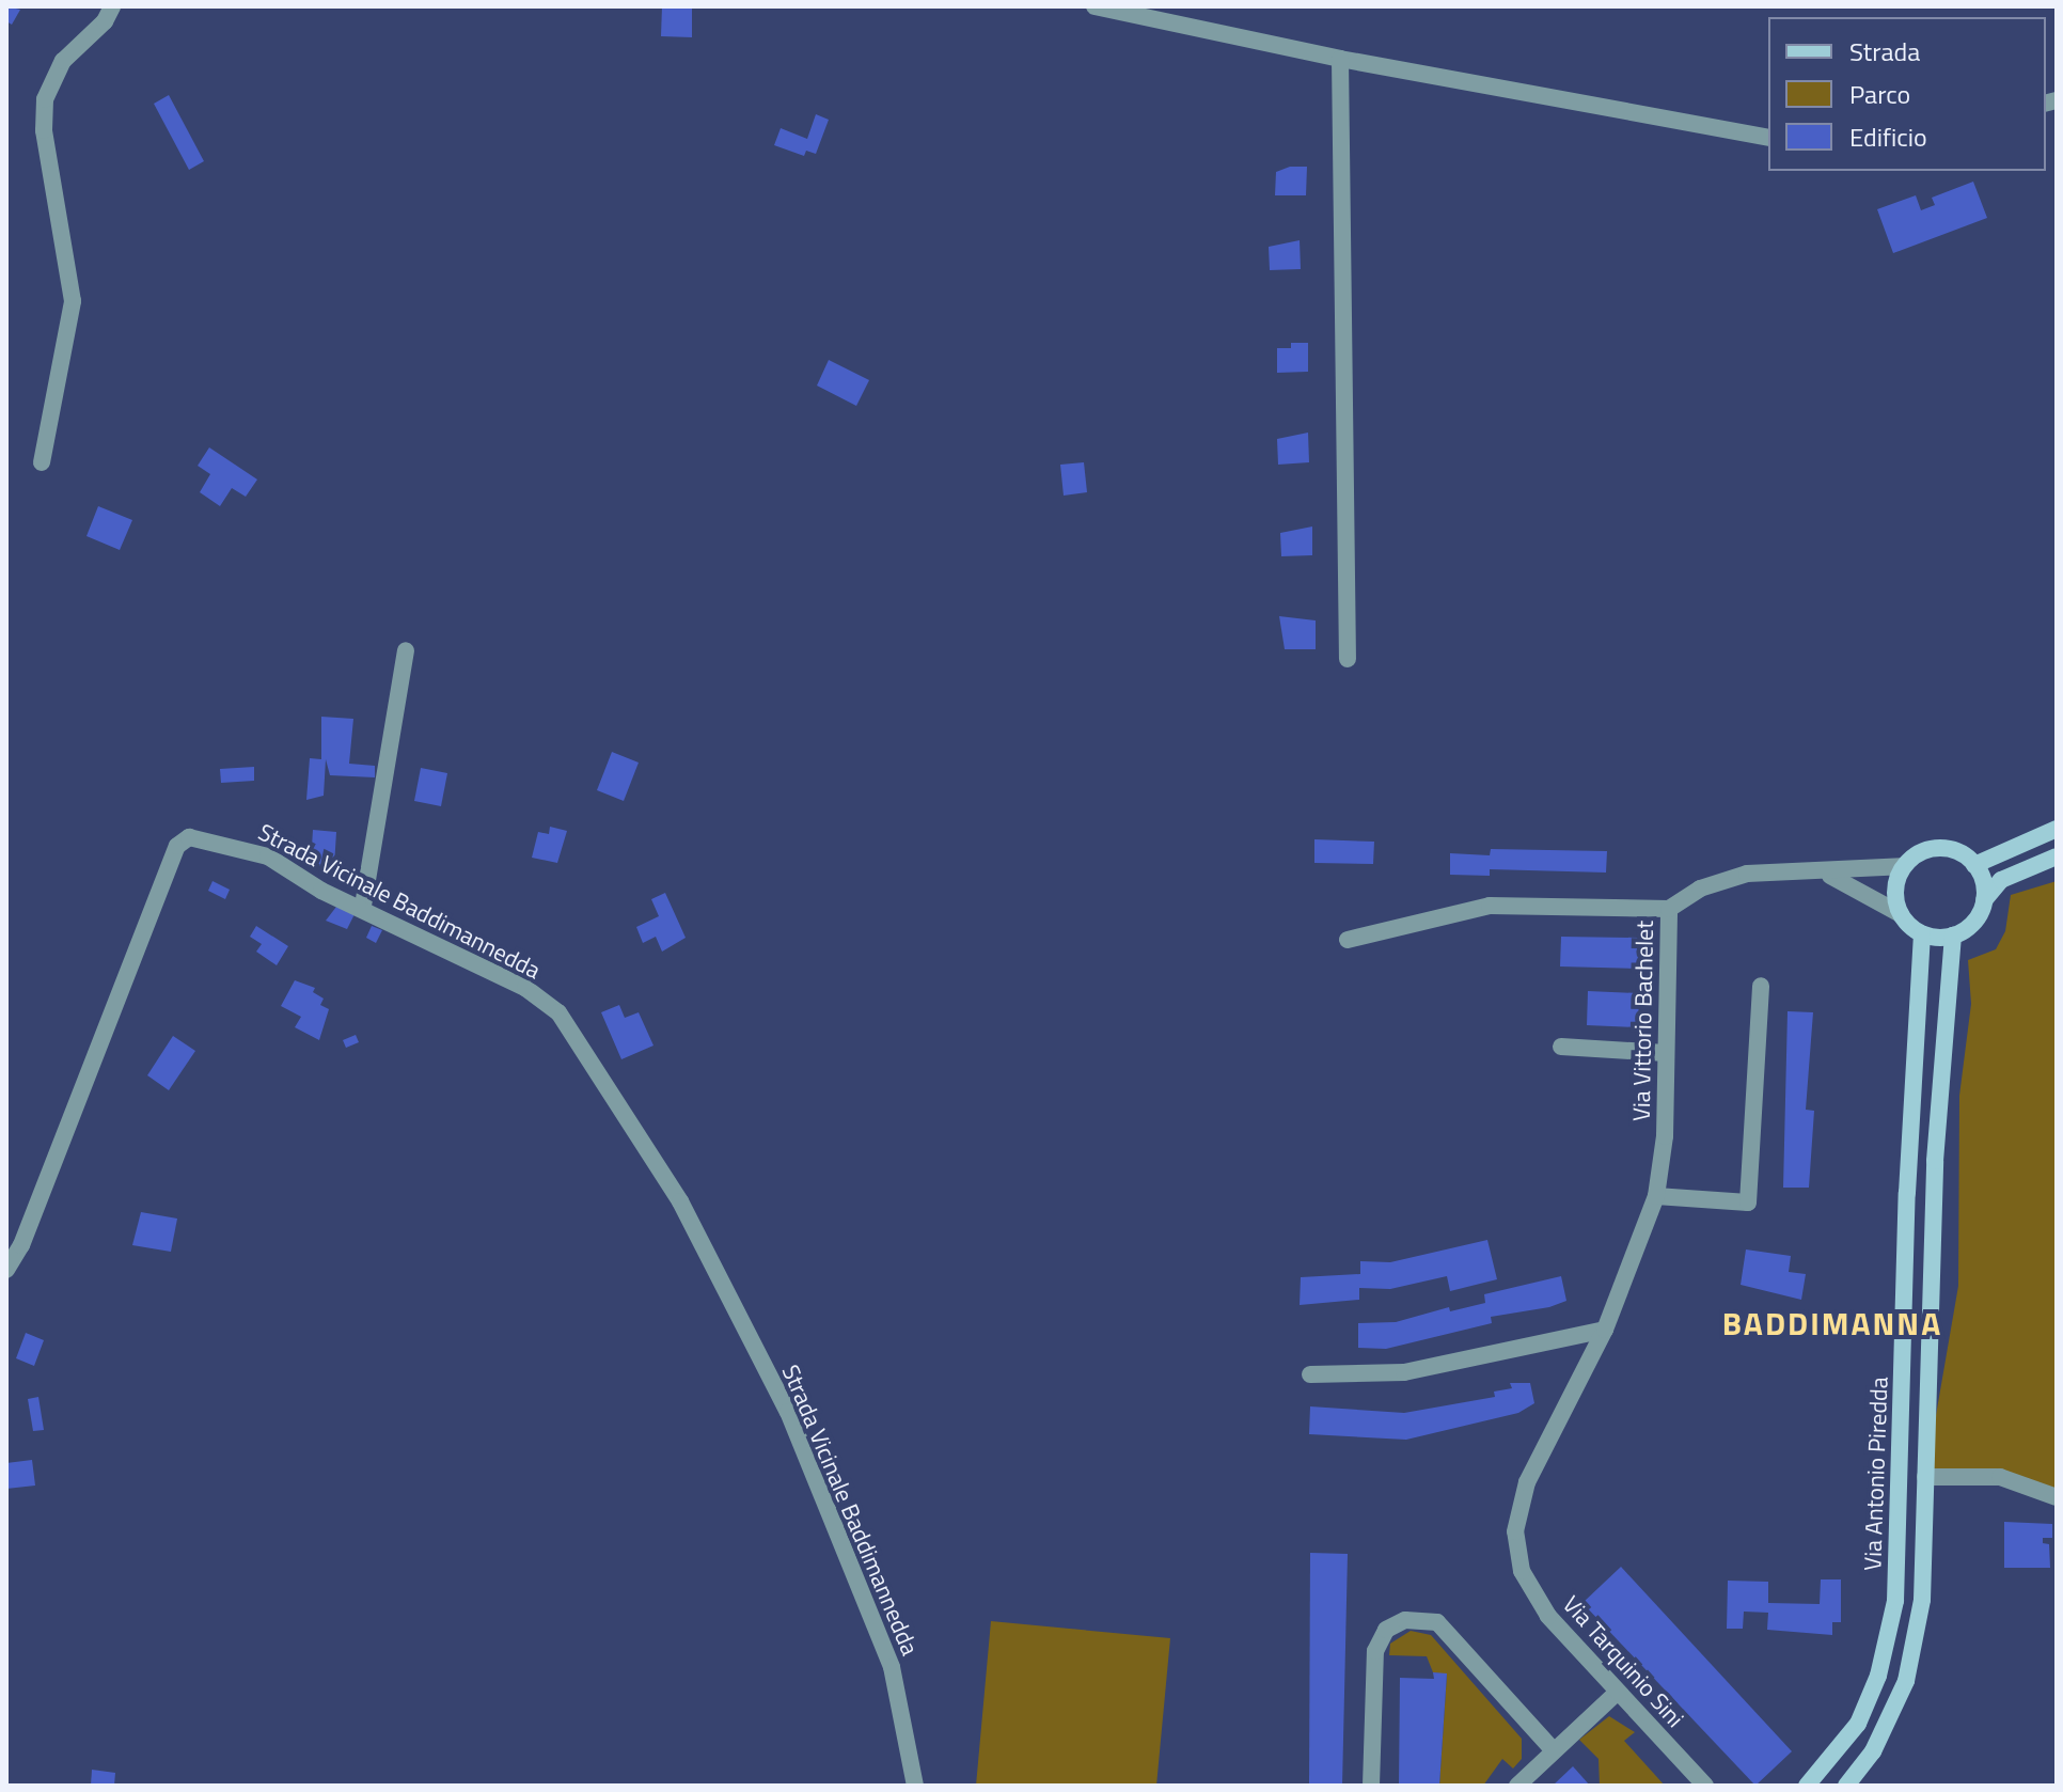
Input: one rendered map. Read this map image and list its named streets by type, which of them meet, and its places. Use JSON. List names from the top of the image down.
{
  "streets": {
    "street": [
      "Strada Vicinale Baddimannedda",
      "Via Vittorio Bachelet",
      "Via Antonio Piredda",
      "Via Tarquinio Sini"
    ]
  },
  "crossings": [
    ["Via Vittorio Bachelet", "Via Antonio Piredda"],
    ["Via Vittorio Bachelet", "Via Tarquinio Sini"]
  ],
  "districts": ["BADDIMANNA"],
  "legend": ["Strada", "Parco", "Edificio"]
}
